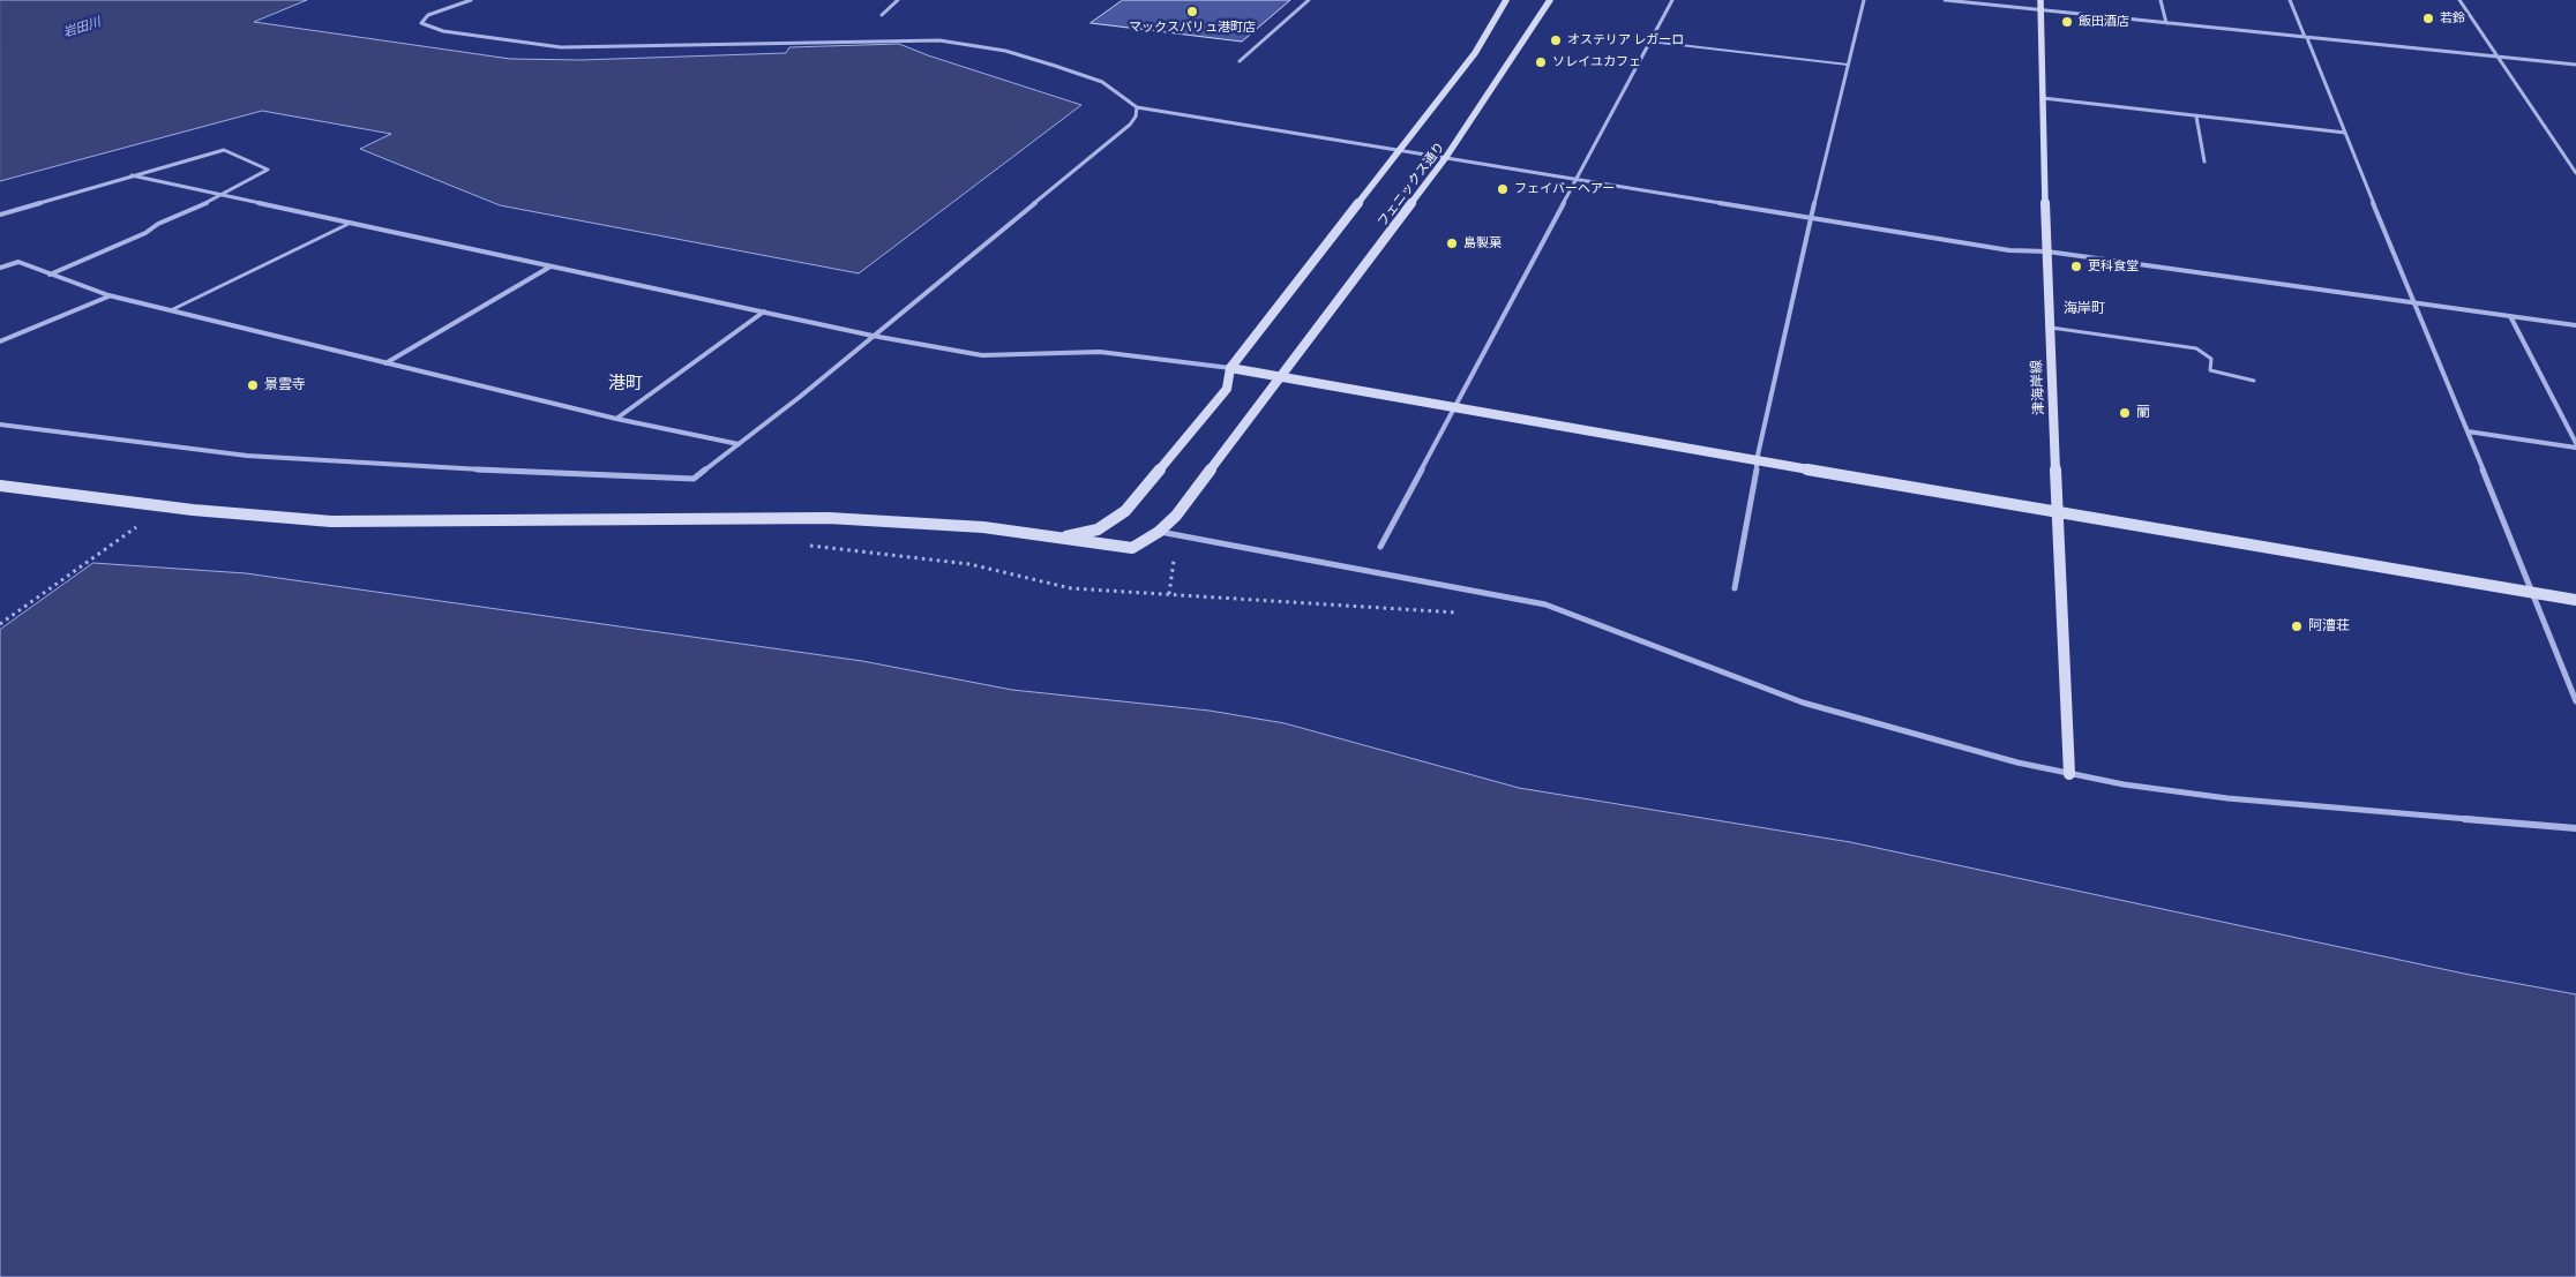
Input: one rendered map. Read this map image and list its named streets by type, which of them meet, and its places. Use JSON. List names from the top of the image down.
{
  "streets": {
    "street": ["フェニックス通り", "津海岸線"]
  },
  "districts": ["海岸町", "港町"],
  "water": ["岩田川"],
  "places": [
    "マックスバリュ港町店",
    "若鈴",
    "飯田酒店",
    "オステリア レガーロ",
    "ソレイユカフェ",
    "フェイバーヘアー",
    "島製菓",
    "更科食堂",
    "景雲寺",
    "蘭",
    "阿漕荘"
  ]
}
